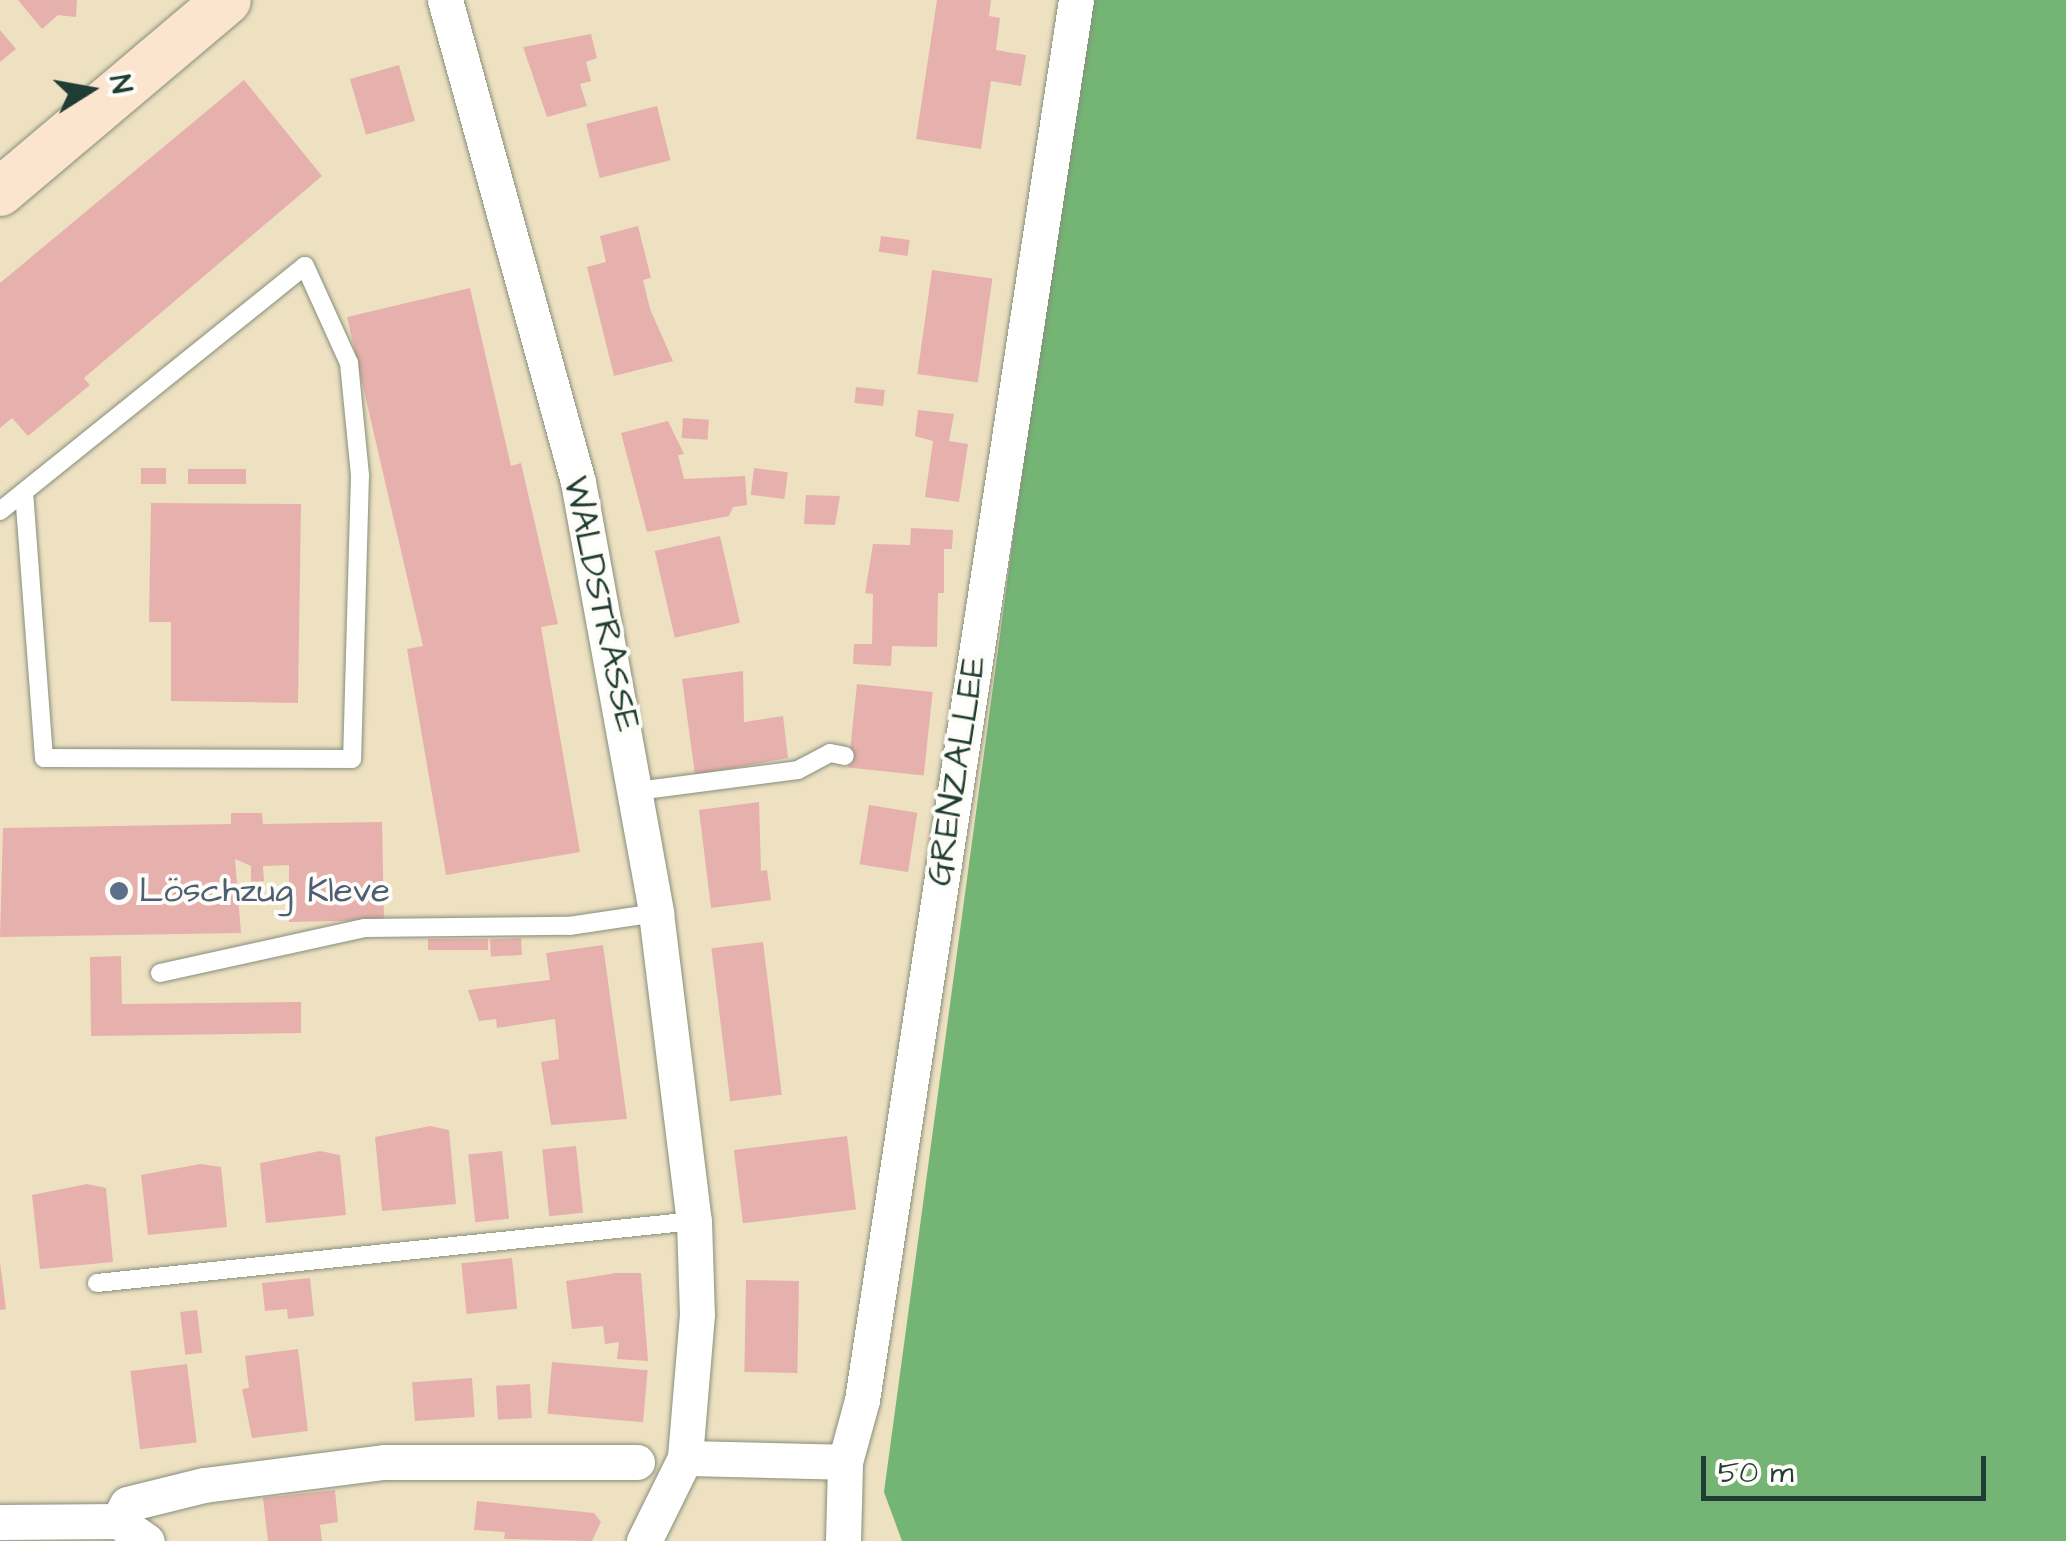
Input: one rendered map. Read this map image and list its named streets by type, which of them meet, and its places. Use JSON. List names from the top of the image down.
{
  "streets": {
    "street": ["WALDSTRASSE", "GRENZALLEE"]
  },
  "places": ["Löschzug Kleve"],
  "scale_bar": "50 m",
  "north": "right"
}
